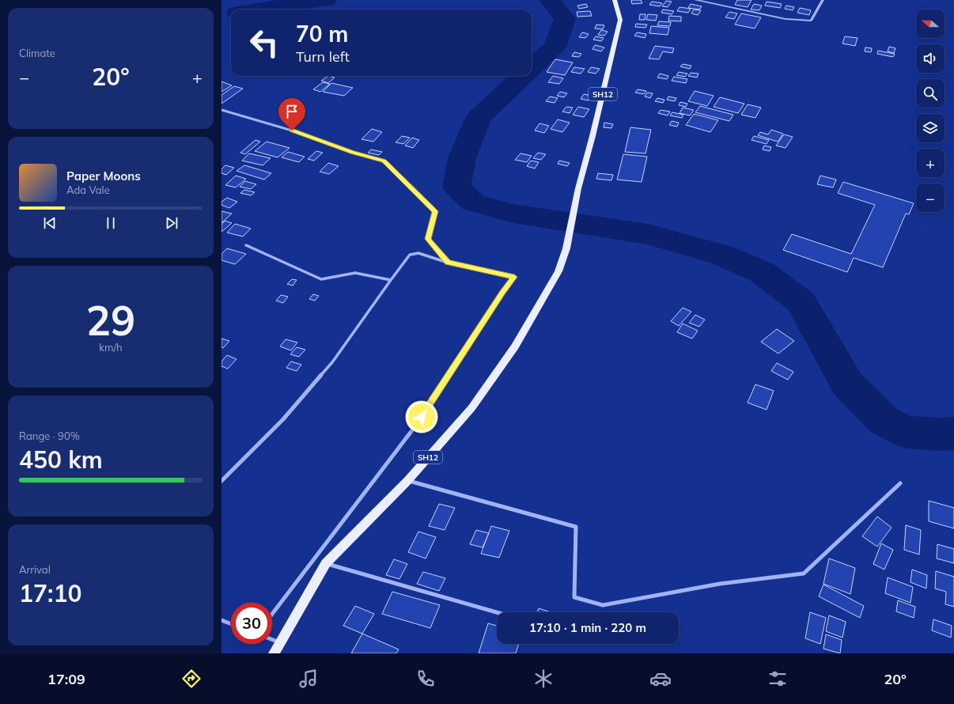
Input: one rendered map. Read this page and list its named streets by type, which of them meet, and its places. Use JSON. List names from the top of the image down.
{
  "streets": {
    "main road": ["SH12"]
  },
  "north": "left",
  "page": {
    "tile": [
      "Climate",
      ["29", "km/h"],
      ["Range · 90%", "450 km"],
      ["Arrival", "17:10"]
    ],
    "map_buttons": ["+", "−"],
    "turn": ["70 m", "Turn left"],
    "heat": ["−", "20°", "+"],
    "song": ["Paper Moons", "Ada Vale"],
    "limit": "30",
    "trip": "17:10 · 1 min · 220 m",
    "tabs": ["17:09", "20°"]
  }
}
